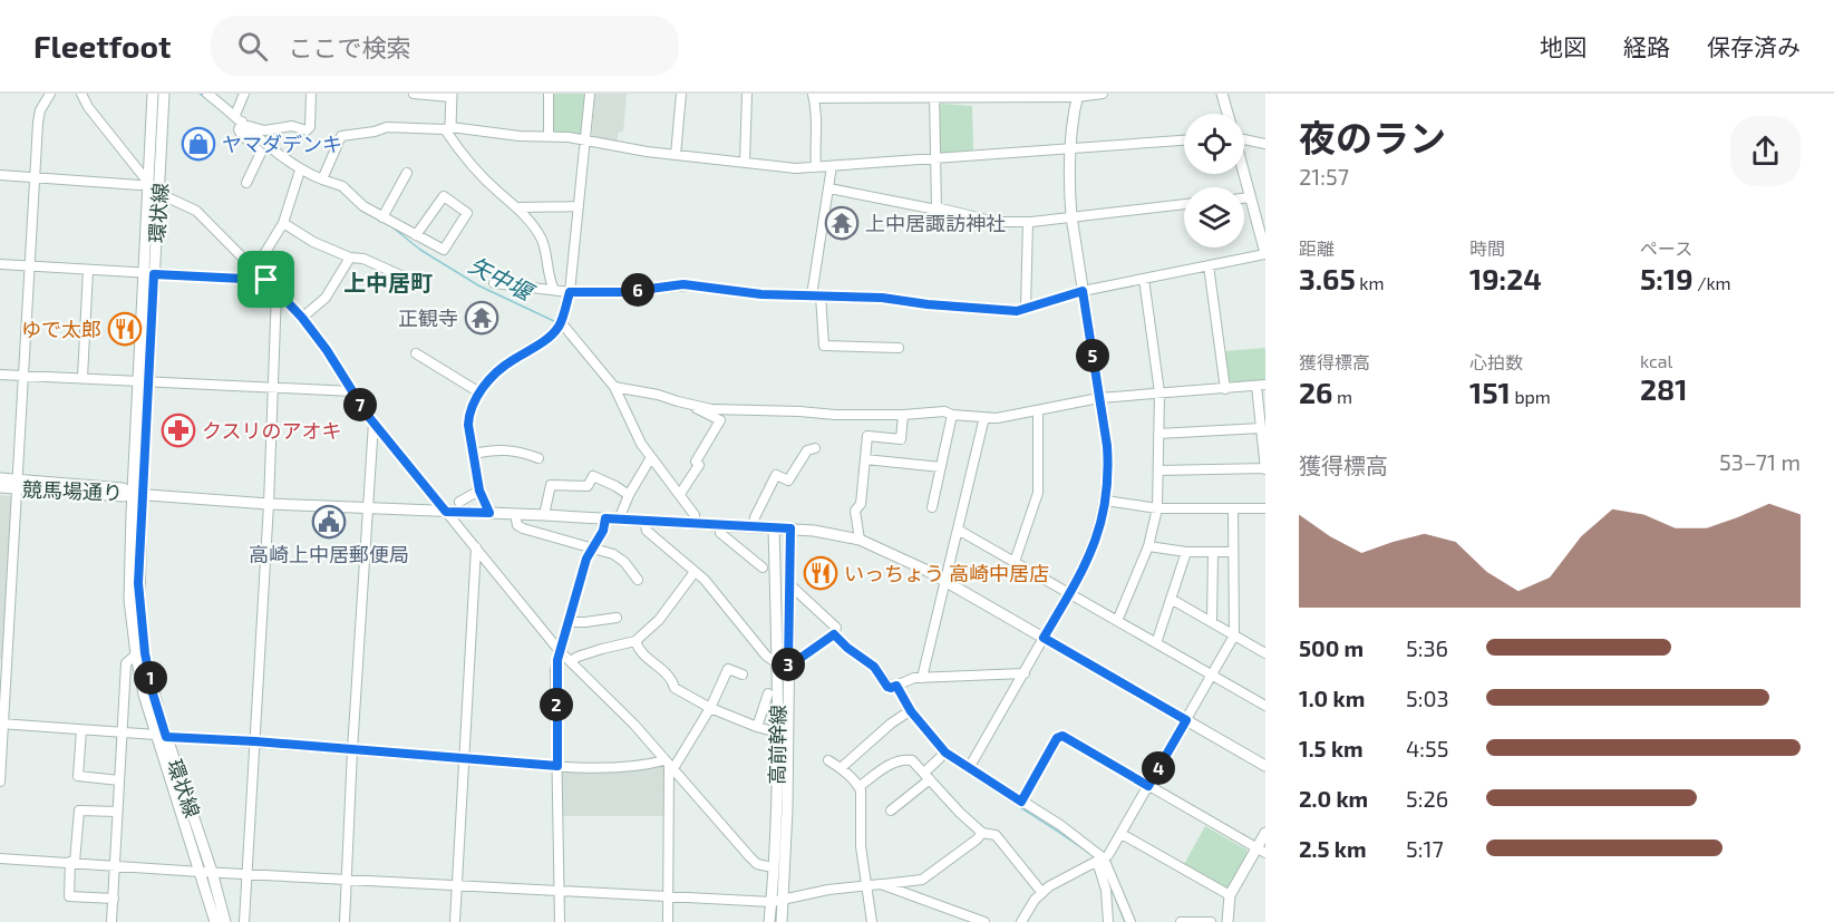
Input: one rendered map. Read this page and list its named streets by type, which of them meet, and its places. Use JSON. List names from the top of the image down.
{
  "streets": {
    "street": ["環状線", "競馬場通り", "高前幹線"]
  },
  "crossings": [
    ["環状線", "競馬場通り"],
    ["競馬場通り", "高前幹線"]
  ],
  "districts": ["上中居町"],
  "water": ["矢中堰"],
  "places": {
    "shop": ["ヤマダデンキ"],
    "temple": ["上中居諏訪神社", "正観寺"],
    "restaurant": ["ゆで太郎", "いっちょう 高崎中居店"],
    "pharmacy": ["クスリのアオキ"],
    "public building": ["高崎上中居郵便局"]
  },
  "page": {
    "header": "Fleetfoot",
    "search": "ここで検索",
    "nav": ["地図", "経路", "保存済み"],
    "heading": ["夜のラン", "21:57"],
    "stats": [
      ["距離", "3.65 km"],
      ["時間", "19:24"],
      ["ペース", "5:19 /km"],
      ["獲得標高", "26 m"],
      ["心拍数", "151 bpm"],
      ["kcal", "281"]
    ],
    "pins": [
      "6",
      "5",
      "7",
      "3",
      "1",
      "2",
      "4"
    ],
    "chart": ["獲得標高", "53–71 m"],
    "list": [
      {
        "name": "500 m",
        "note": "5:36"
      },
      {
        "name": "1.0 km",
        "note": "5:03"
      },
      {
        "name": "1.5 km",
        "note": "4:55"
      },
      {
        "name": "2.0 km",
        "note": "5:26"
      },
      {
        "name": "2.5 km",
        "note": "5:17"
      }
    ]
  }
}
